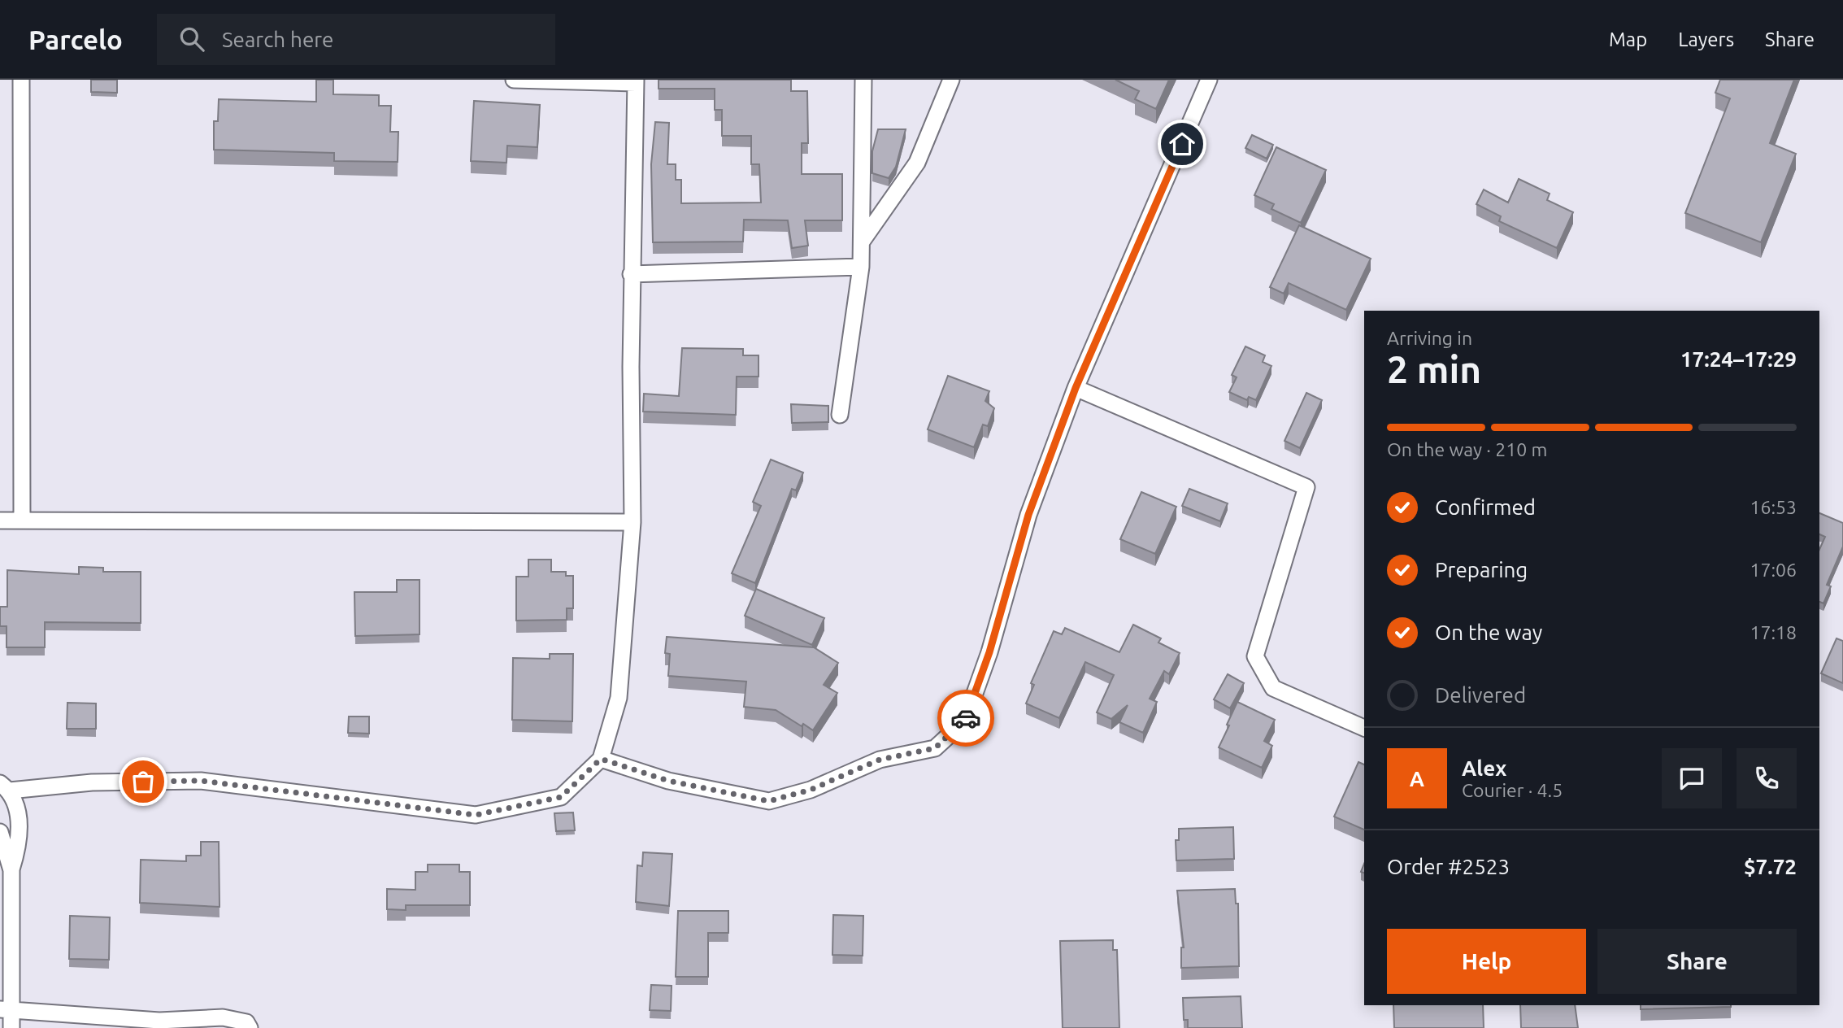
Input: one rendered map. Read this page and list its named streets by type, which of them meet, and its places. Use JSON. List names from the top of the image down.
{
  "page": {
    "header": "Parcelo",
    "search": "Search here",
    "nav": ["Map", "Layers", "Share"],
    "heading": ["2 min", "Arriving in", "17:24–17:29"],
    "panel": [
      "Alex",
      "Courier · 4.5",
      "Order #2523",
      "$7.72"
    ],
    "bar": "On the way · 210 m",
    "list": [
      ["Confirmed", "16:53"],
      ["Preparing", "17:06"],
      ["On the way", "17:18"],
      "Delivered"
    ],
    "round": "A",
    "buttons": ["Help", "Share"]
  }
}
